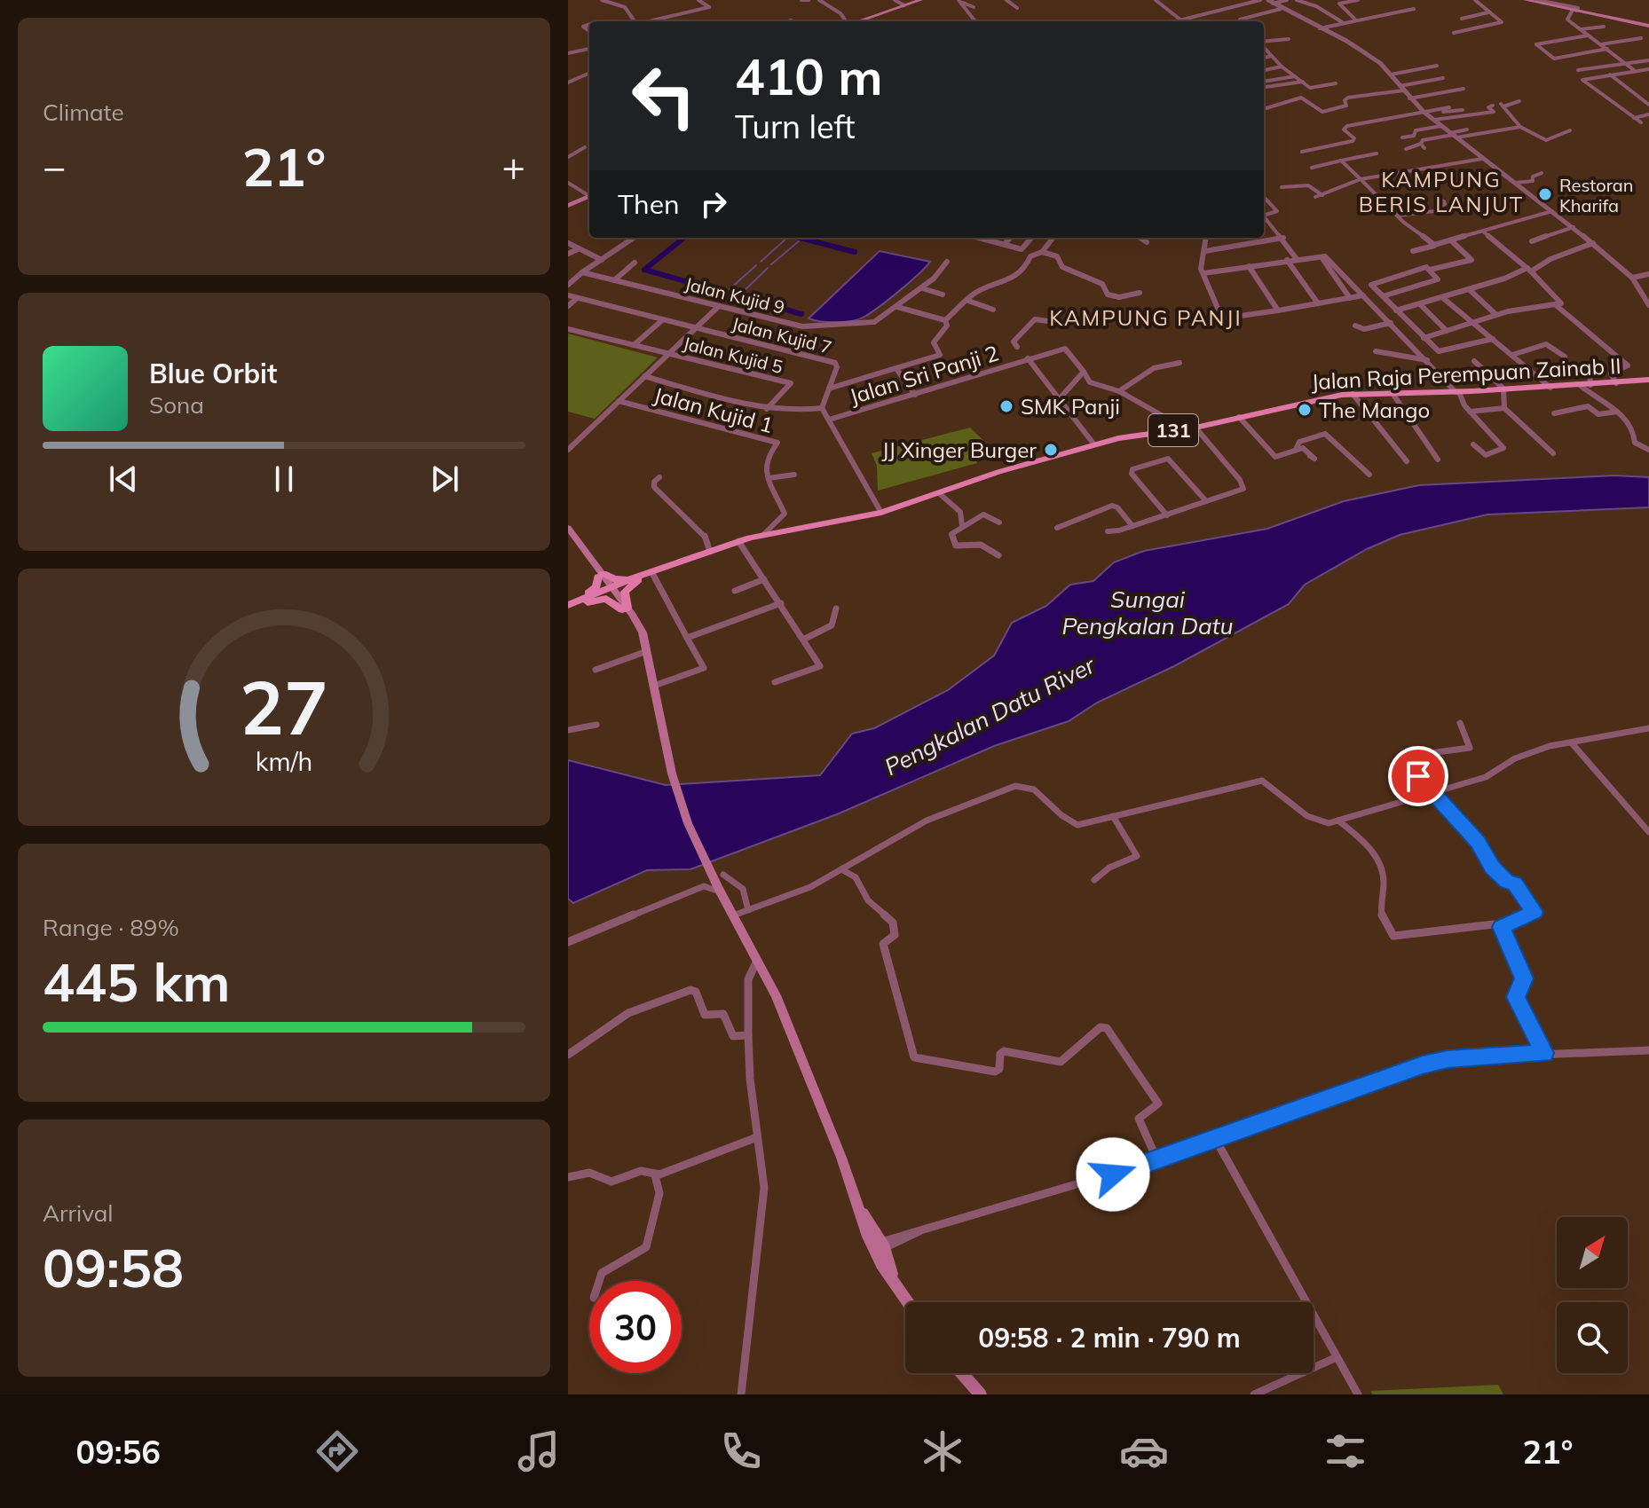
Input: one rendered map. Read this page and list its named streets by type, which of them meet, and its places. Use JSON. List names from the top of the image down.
{
  "streets": {
    "main road": ["Jalan Raja Perempuan Zainab II", "131"],
    "street": [
      "Jalan Kujid 9",
      "Jalan Kujid 7",
      "Jalan Kujid 5",
      "Jalan Sri Panji 2",
      "Jalan Kujid 1"
    ]
  },
  "crossings": [
    ["Jalan Raja Perempuan Zainab II", "131"]
  ],
  "districts": ["KAMPUNG BERIS LANJUT", "KAMPUNG PANJI"],
  "water": ["Sungai Pengkalan Datu", "Pengkalan Datu River"],
  "places": [
    "Restoran Kharifa",
    "SMK Panji",
    "The Mango",
    "JJ Xinger Burger"
  ],
  "north": "top right",
  "page": {
    "tile": [
      "Climate",
      ["Range · 89%", "445 km"],
      ["Arrival", "09:58"]
    ],
    "turn": ["410 m", "Turn left"],
    "heat": ["−", "21°", "+"],
    "then": "Then",
    "song": ["Blue Orbit", "Sona"],
    "limit": "30",
    "trip": "09:58 · 2 min · 790 m",
    "tabs": ["09:56", "21°"],
    "gauge": ["27", "km/h"]
  }
}
